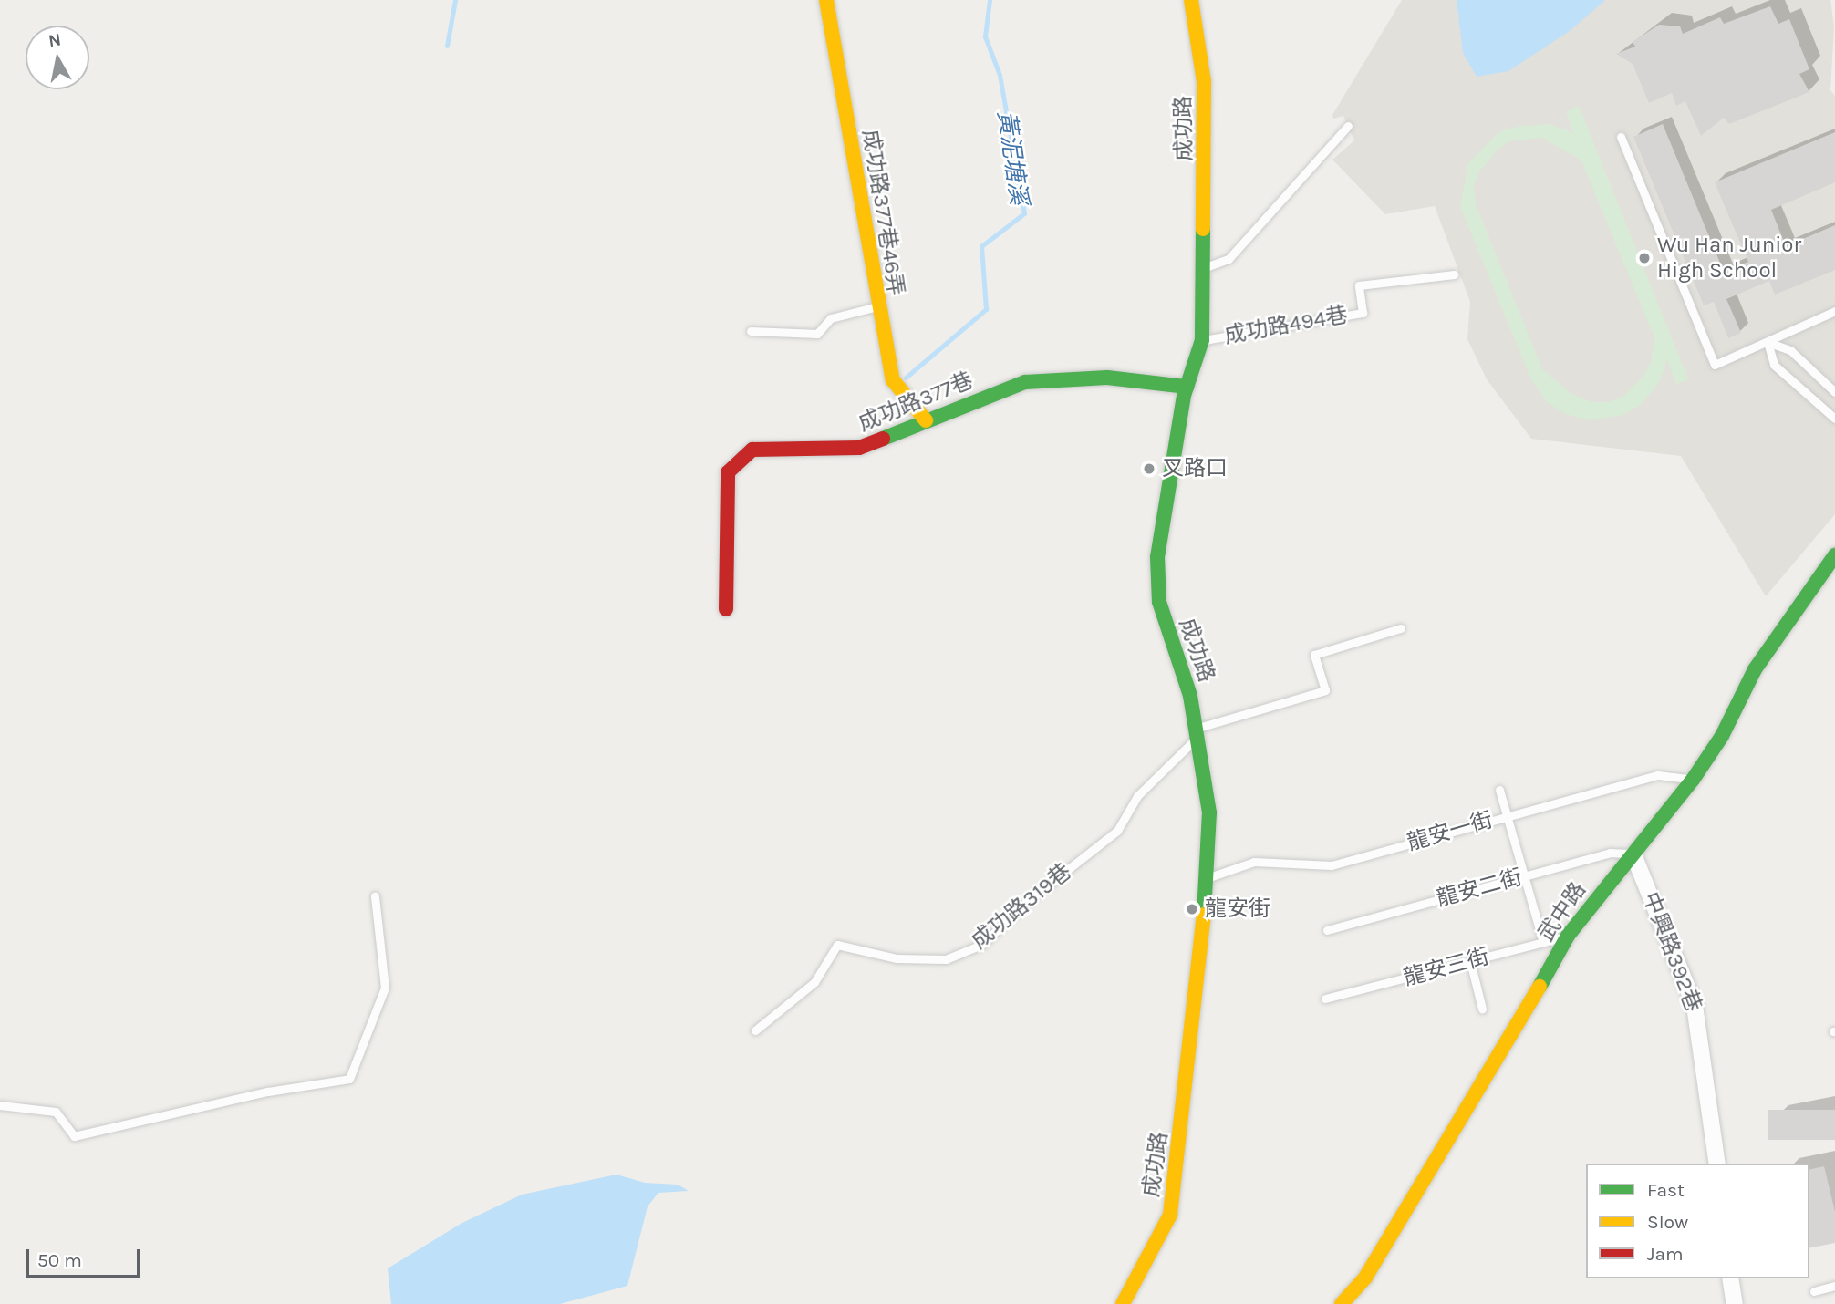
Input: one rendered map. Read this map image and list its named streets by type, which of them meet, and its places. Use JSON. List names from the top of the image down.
{
  "streets": {
    "street": [
      "成功路",
      "成功路377巷46弄",
      "成功路377巷",
      "武中路",
      "中興路392巷"
    ],
    "lane": [
      "成功路494巷",
      "龍安一街",
      "龍安二街",
      "成功路319巷",
      "龍安三街"
    ]
  },
  "crossings": [
    ["成功路", "成功路494巷"],
    ["成功路", "成功路377巷"],
    ["成功路", "龍安一街"],
    ["成功路", "成功路319巷"],
    ["成功路377巷46弄", "成功路377巷"],
    ["龍安一街", "武中路"],
    ["龍安二街", "武中路"],
    ["龍安二街", "中興路392巷"],
    ["武中路", "中興路392巷"],
    ["武中路", "龍安三街"]
  ],
  "water": ["黃泥塘溪"],
  "places": ["Wu Han Junior High School", "叉路口", "龍安街"],
  "legend": ["Fast", "Slow", "Jam"],
  "scale_bar": "50 m",
  "north": "top"
}
